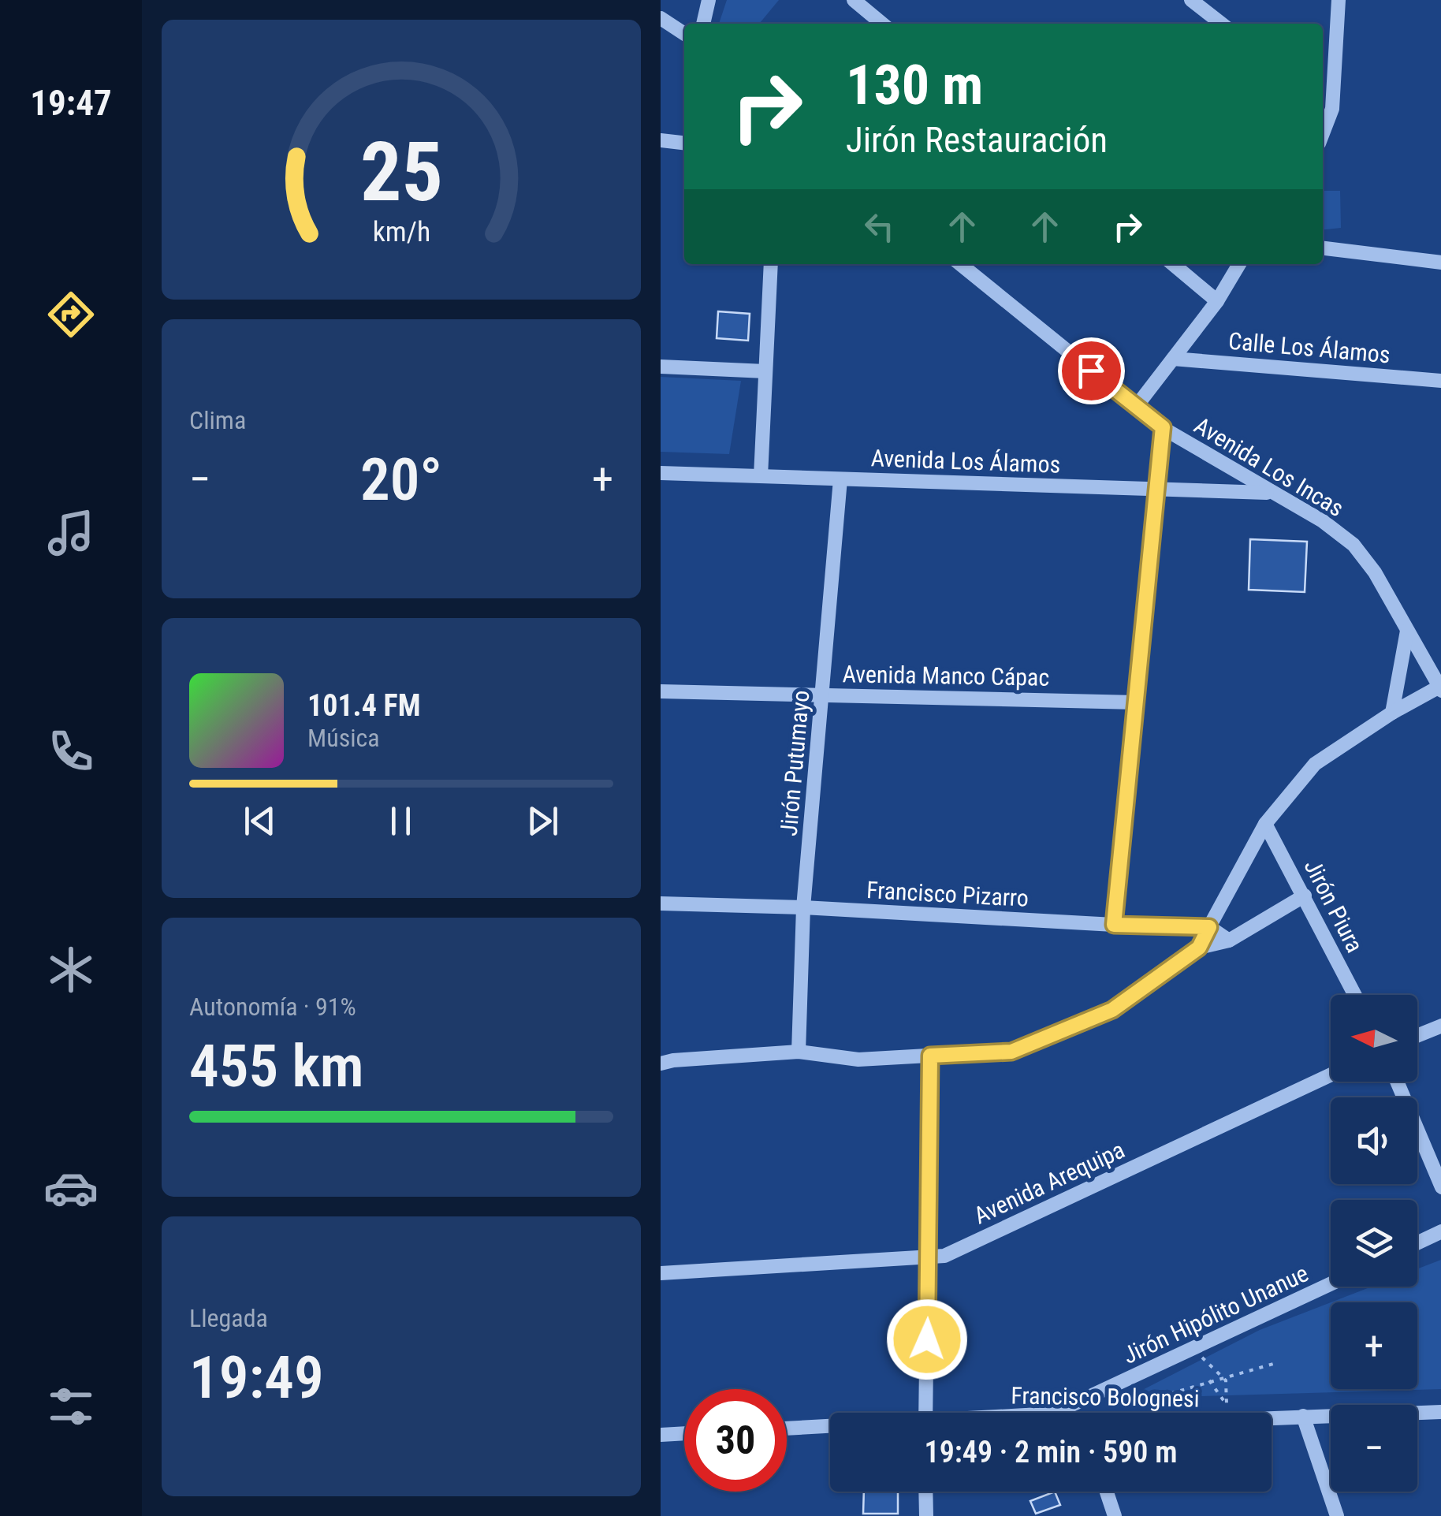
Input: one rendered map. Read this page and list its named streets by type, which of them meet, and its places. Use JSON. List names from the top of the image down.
{
  "streets": {
    "street": [
      "Calle Los Álamos",
      "Avenida Los Álamos",
      "Avenida Los Incas",
      "Avenida Manco Cápac",
      "Jirón Putumayo",
      "Francisco Pizarro",
      "Jirón Piura",
      "Avenida Arequipa",
      "Jirón Hipólito Unanue",
      "Francisco Bolognesi"
    ]
  },
  "crossings": [
    ["Avenida Los Álamos", "Avenida Los Incas"],
    ["Avenida Los Álamos", "Jirón Putumayo"],
    ["Avenida Manco Cápac", "Jirón Putumayo"],
    ["Jirón Putumayo", "Francisco Pizarro"]
  ],
  "north": "left",
  "page": {
    "tabs": "19:47",
    "turn": ["130 m", "Jirón Restauración"],
    "tile": [
      "Clima",
      ["Autonomía · 91%", "455 km"],
      ["Llegada", "19:49"]
    ],
    "heat": ["−", "20°", "+"],
    "song": ["101.4 FM", "Música"],
    "map_buttons": ["+", "−"],
    "limit": "30",
    "trip": "19:49 · 2 min · 590 m",
    "gauge": ["25", "km/h"]
  }
}
